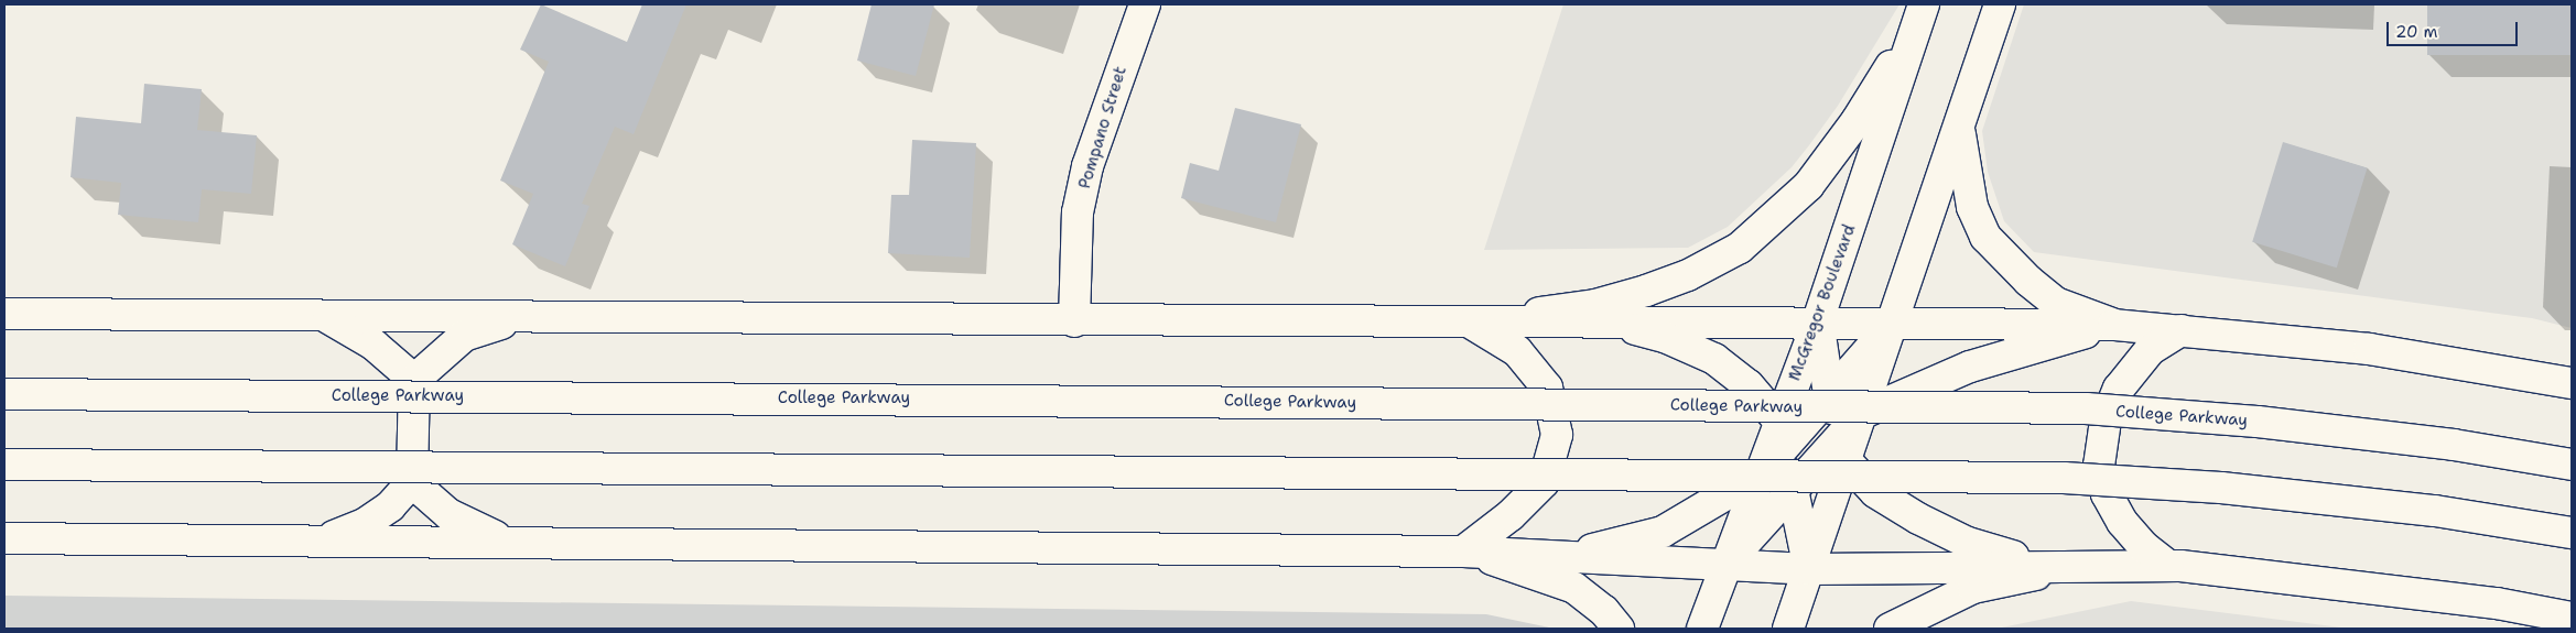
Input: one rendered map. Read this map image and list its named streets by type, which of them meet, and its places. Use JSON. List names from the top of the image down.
{
  "streets": {
    "main road": ["Pompano Street", "McGregor Boulevard", "College Parkway"]
  },
  "scale_bar": "20 m"
}
